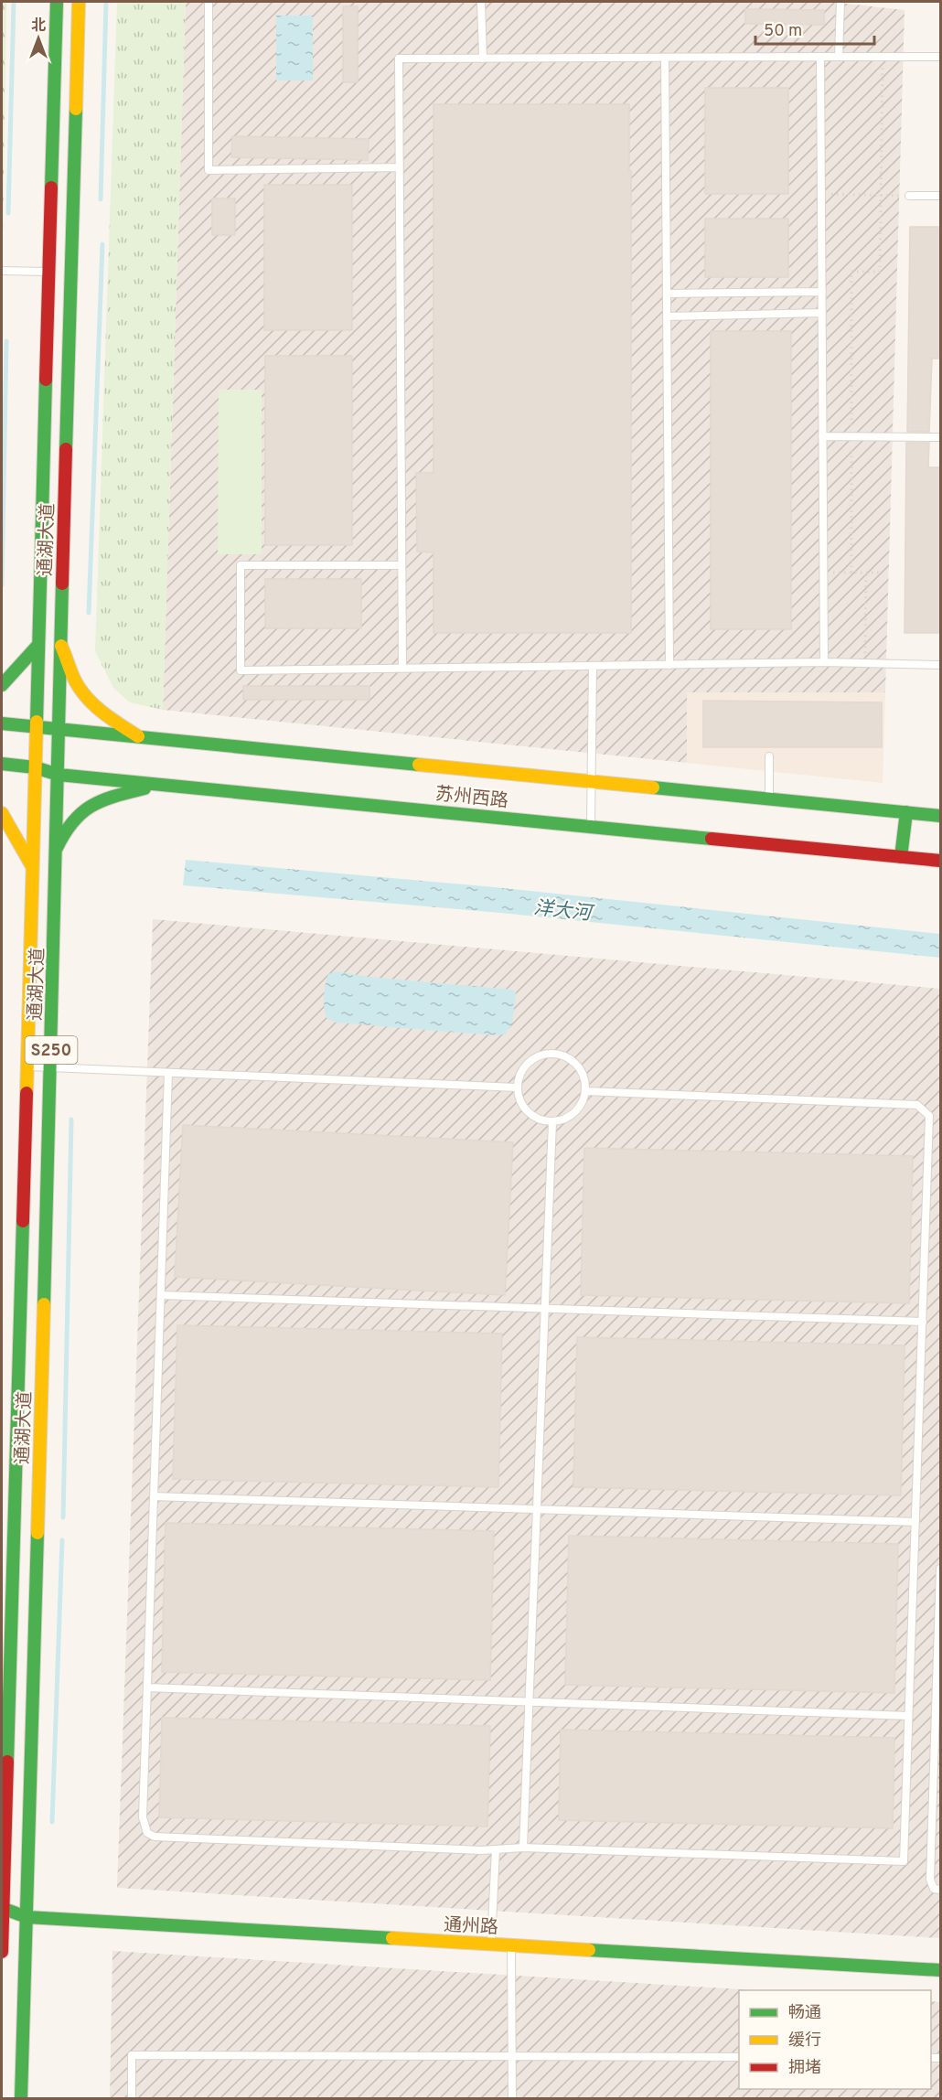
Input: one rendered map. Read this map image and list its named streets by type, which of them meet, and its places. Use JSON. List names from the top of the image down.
{
  "streets": {
    "main road": [
      "通湖大道",
      "苏州西路",
      "S250",
      "通州路"
    ]
  },
  "crossings": [
    ["通湖大道", "苏州西路"],
    ["通湖大道", "通州路"]
  ],
  "water": ["洋大河"],
  "legend": ["畅通", "缓行", "拥堵"],
  "scale_bar": "50 m",
  "north": "top"
}
